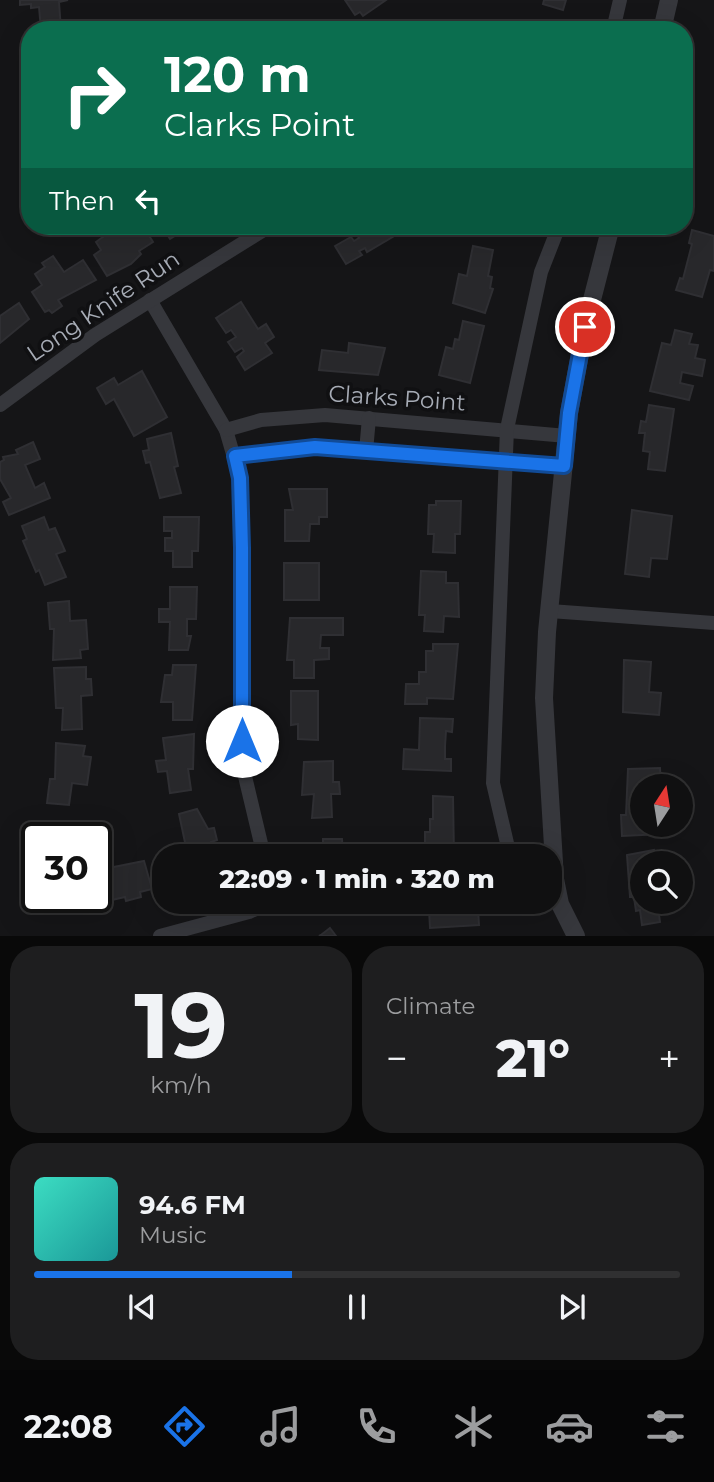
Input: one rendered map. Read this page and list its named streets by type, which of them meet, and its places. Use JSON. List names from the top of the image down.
{
  "streets": {
    "street": ["Long Knife Run", "Clarks Point"]
  },
  "north": "top",
  "page": {
    "turn": ["120 m", "Clarks Point"],
    "then": "Then",
    "limit": "30",
    "trip": "22:09 · 1 min · 320 m",
    "tile": [
      ["19", "km/h"],
      "Climate"
    ],
    "heat": ["−", "21°", "+"],
    "song": ["94.6 FM", "Music"],
    "tabs": "22:08"
  }
}
